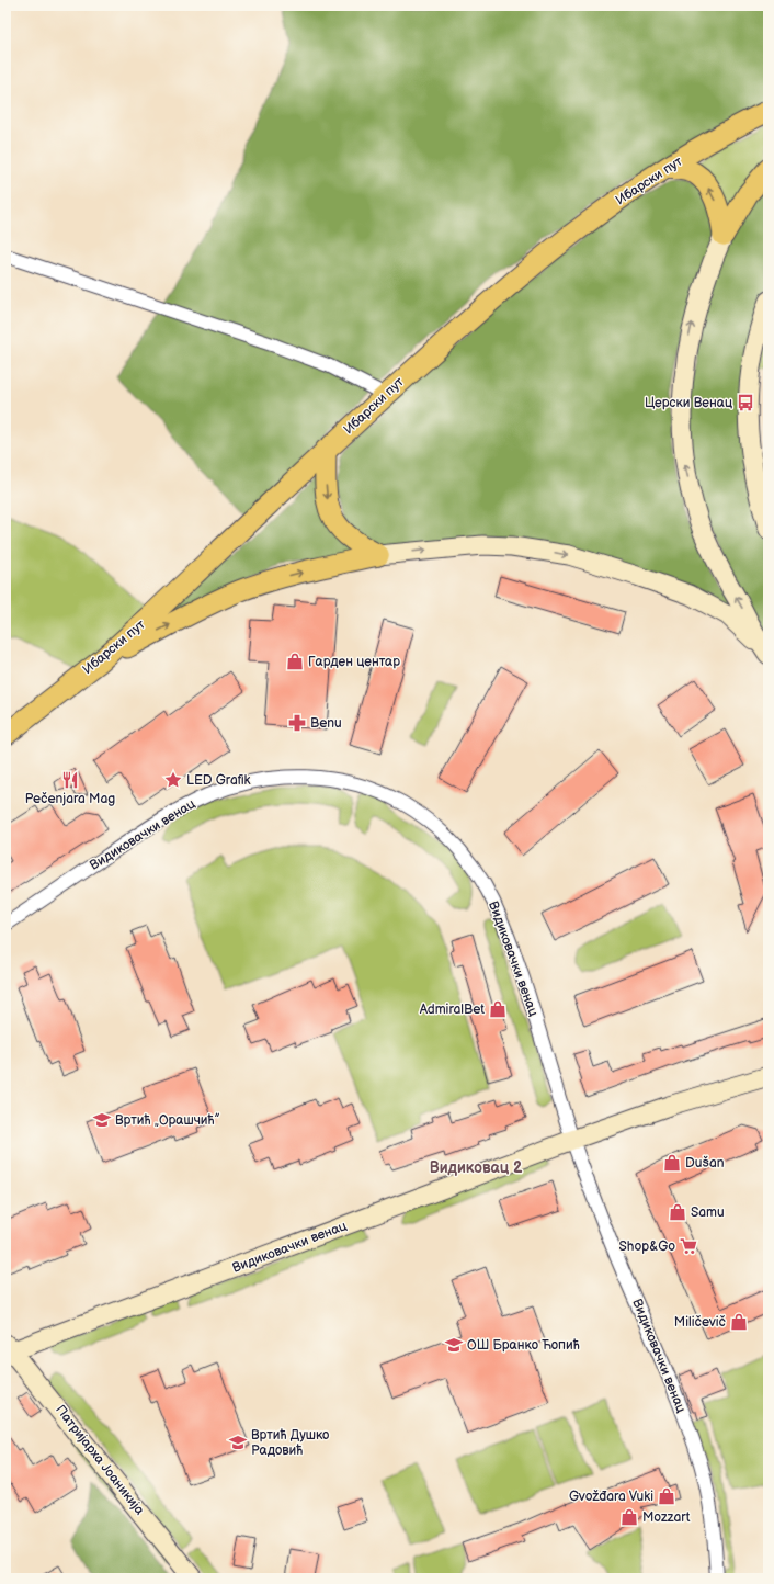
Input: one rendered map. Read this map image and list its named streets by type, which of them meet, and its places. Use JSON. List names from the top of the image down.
{
  "streets": {
    "main road": ["Ибарски пут", "Видиковачки венац", "Патријарха Јоаникија"]
  },
  "crossings": [
    ["Видиковачки венац", "Патријарха Јоаникија"]
  ],
  "districts": ["Видиковац 2"],
  "places": {
    "bus stop": ["Церски Венац"],
    "shop": [
      "Гарден центар",
      "AdmiralBet",
      "Dušan",
      "Samu",
      "Miličevič",
      "Gvožđara Vuki",
      "Mozzart"
    ],
    "pharmacy": ["Benu"],
    "restaurant": ["Pečenjara Mag"],
    "place": ["LED Grafik"],
    "school or university": ["Вртић „Орашчић”", "ОШ Бранко Ћопић", "Вртић Душко Радовић"],
    "supermarket": ["Shop&Go"]
  }
}
